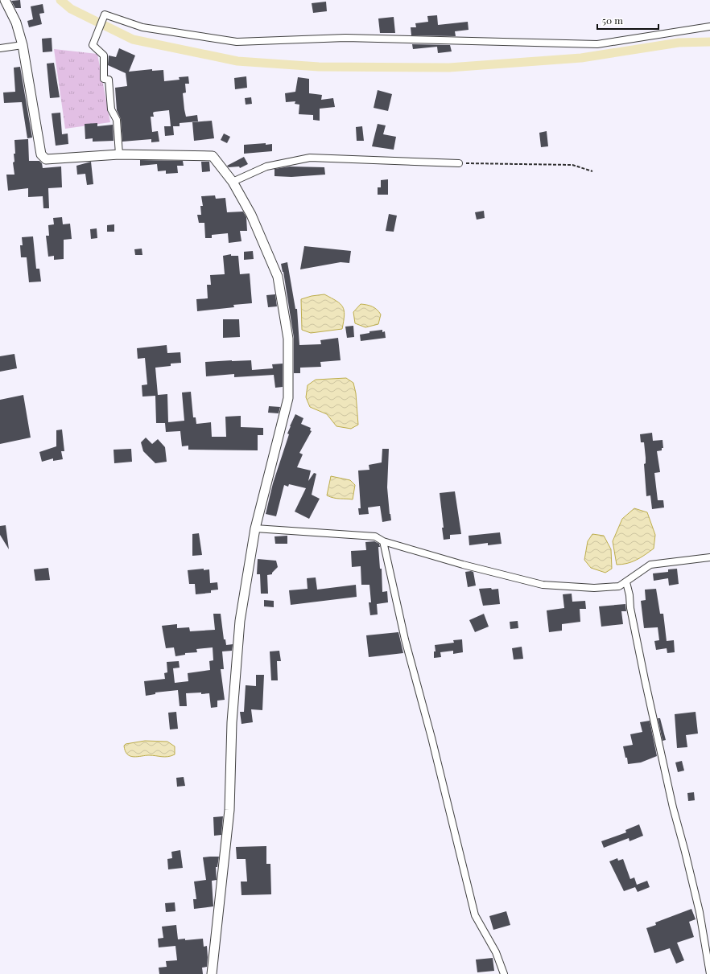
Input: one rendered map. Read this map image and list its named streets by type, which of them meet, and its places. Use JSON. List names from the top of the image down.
{
  "scale_bar": "50 m"
}
